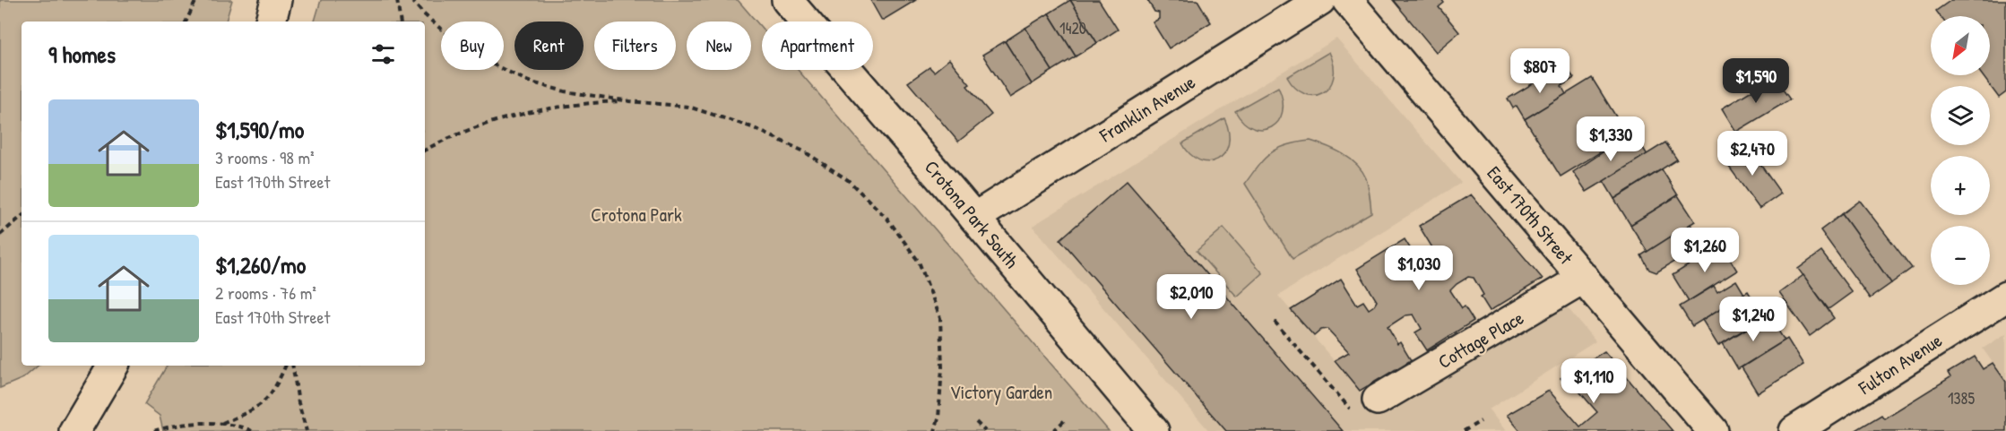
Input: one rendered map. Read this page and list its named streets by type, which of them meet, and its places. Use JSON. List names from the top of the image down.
{
  "streets": {
    "street": [
      "Franklin Avenue",
      "Crotona Park South",
      "East 170th Street",
      "Cottage Place",
      "Fulton Avenue"
    ]
  },
  "crossings": [
    ["Franklin Avenue", "Crotona Park South"],
    ["East 170th Street", "Cottage Place"]
  ],
  "parks": ["Crotona Park", "Victory Garden"],
  "house_numbers": ["1420", "1385"],
  "north": "bottom left",
  "page": {
    "map_buttons": ["+", "−"],
    "chip": [
      "Buy",
      "Rent",
      "Filters",
      "New",
      "Apartment"
    ],
    "heading": "9 homes",
    "price": [
      "$807",
      "$1,590",
      "$1,330",
      "$2,470",
      "$1,260",
      "$1,030",
      "$2,010",
      "$1,240",
      "$1,110"
    ],
    "list": [
      {
        "name": "$1,590/mo",
        "note": "3 rooms · 98 m² · East 170th Street"
      },
      {
        "name": "$1,260/mo",
        "note": "2 rooms · 76 m² · East 170th Street"
      }
    ]
  }
}
